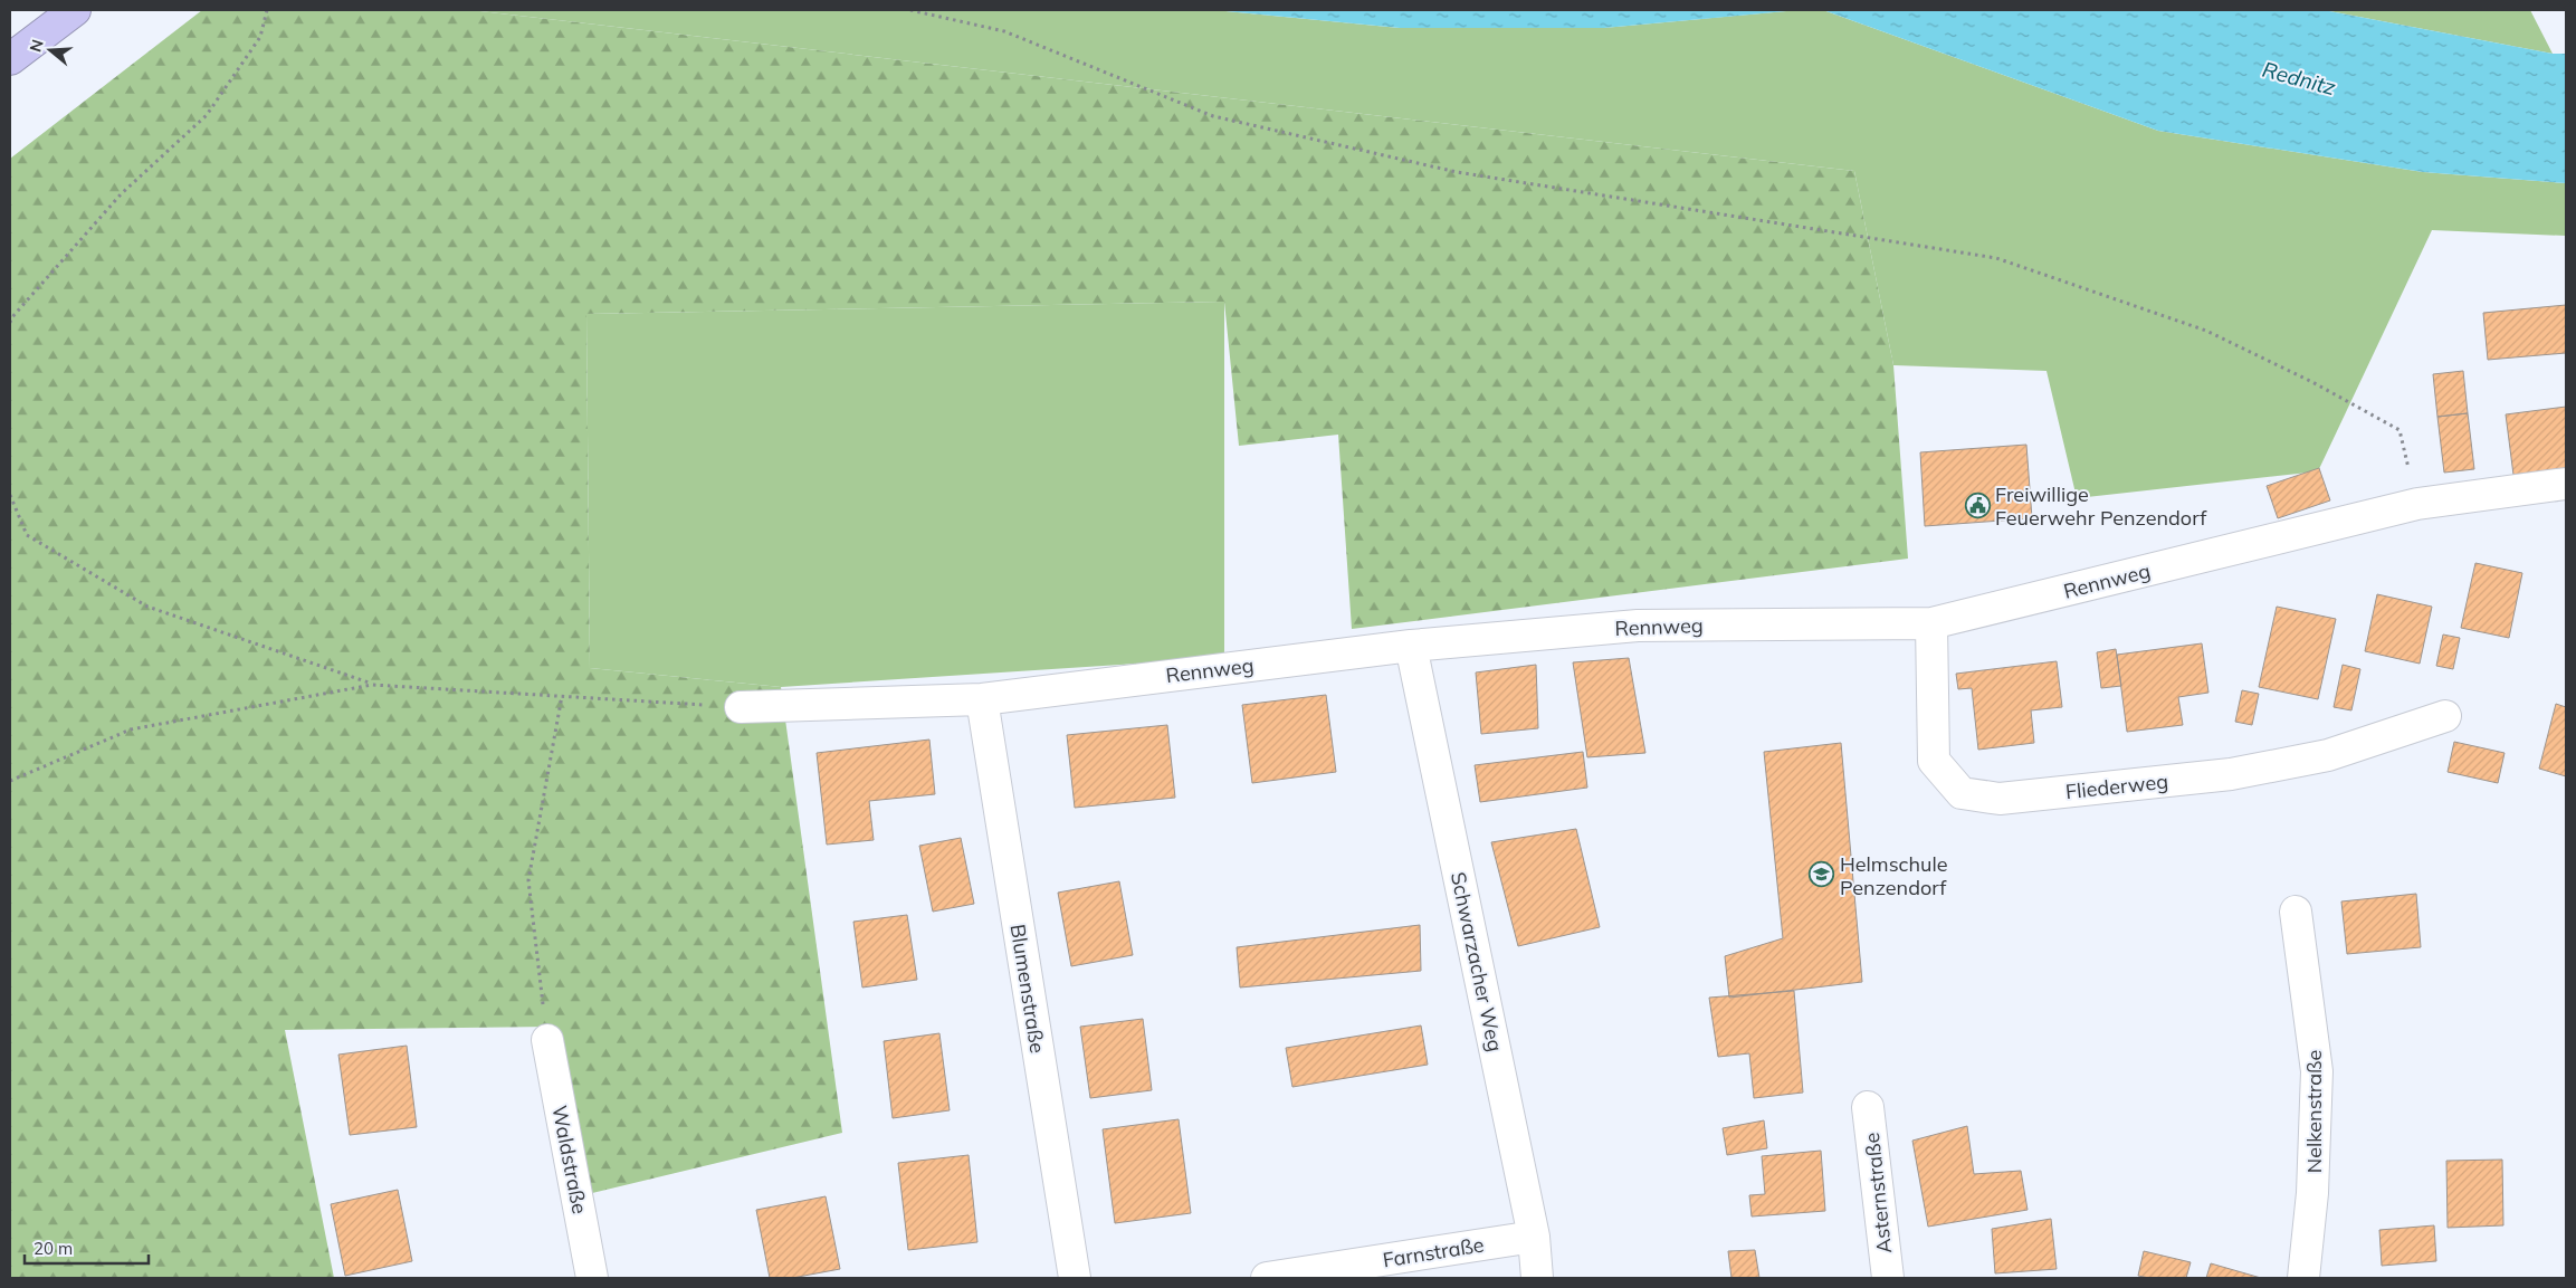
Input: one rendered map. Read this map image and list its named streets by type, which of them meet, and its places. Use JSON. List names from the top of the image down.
{
  "streets": {
    "street": [
      "Rennweg",
      "Fliederweg",
      "Schwarzacher Weg",
      "Blumenstraße",
      "Nelkenstraße",
      "Waldstraße",
      "Asternstraße",
      "Farnstraße"
    ]
  },
  "crossings": [
    ["Rennweg", "Fliederweg"],
    ["Rennweg", "Schwarzacher Weg"],
    ["Rennweg", "Blumenstraße"],
    ["Schwarzacher Weg", "Farnstraße"]
  ],
  "water": ["Rednitz"],
  "places": {
    "public building": ["Freiwillige Feuerwehr Penzendorf"],
    "school or university": ["Helmschule Penzendorf"]
  },
  "scale_bar": "20 m",
  "north": "left"
}
